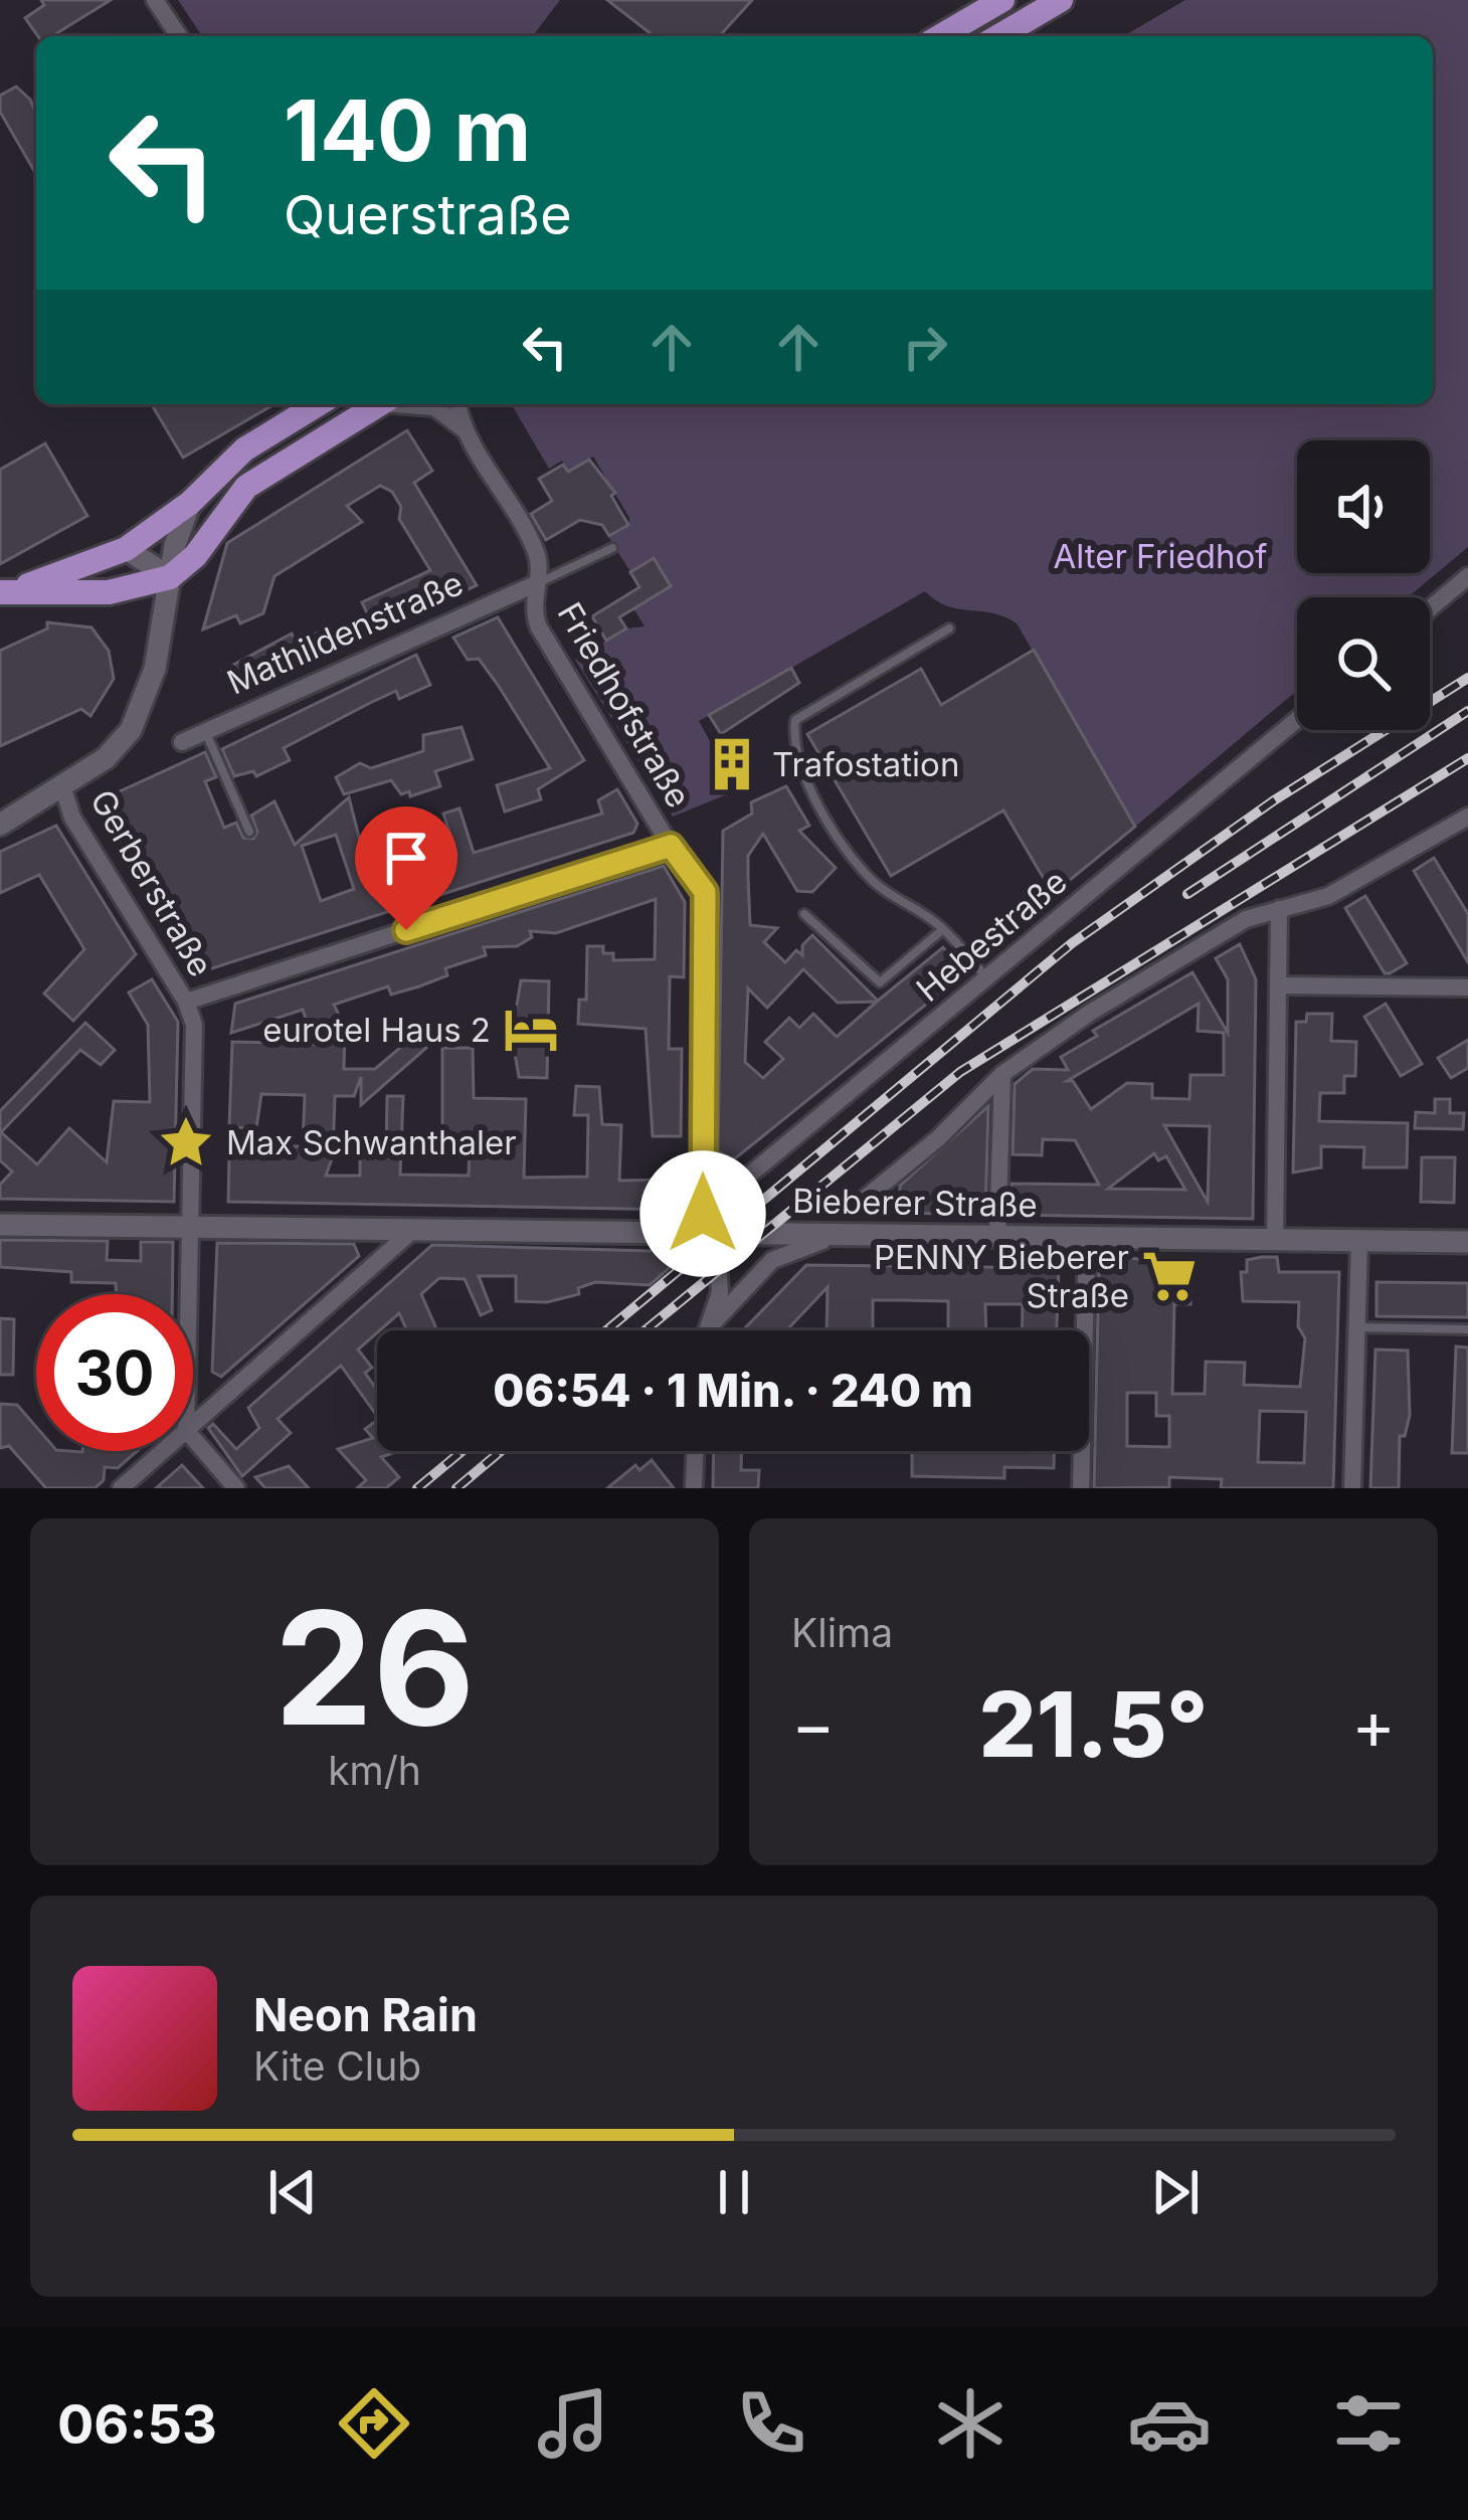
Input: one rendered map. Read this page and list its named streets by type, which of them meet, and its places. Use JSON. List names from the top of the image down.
{
  "streets": {
    "street": [
      "Mathildenstraße",
      "Friedhofstraße",
      "Gerberstraße",
      "Hebestraße",
      "Bieberer Straße"
    ]
  },
  "crossings": [
    ["Mathildenstraße", "Friedhofstraße"],
    ["Friedhofstraße", "Hebestraße"],
    ["Friedhofstraße", "Bieberer Straße"],
    ["Gerberstraße", "Bieberer Straße"],
    ["Hebestraße", "Bieberer Straße"]
  ],
  "parks": ["Alter Friedhof"],
  "places": {
    "building": ["Trafostation"],
    "hotel": ["eurotel Haus 2"],
    "place": ["Max Schwanthaler"],
    "supermarket": ["PENNY Bieberer Straße"]
  },
  "page": {
    "turn": ["140 m", "Querstraße"],
    "limit": "30",
    "trip": "06:54 · 1 Min. · 240 m",
    "tile": [
      ["26", "km/h"],
      "Klima"
    ],
    "heat": ["−", "21.5°", "+"],
    "song": ["Neon Rain", "Kite Club"],
    "tabs": "06:53"
  }
}
